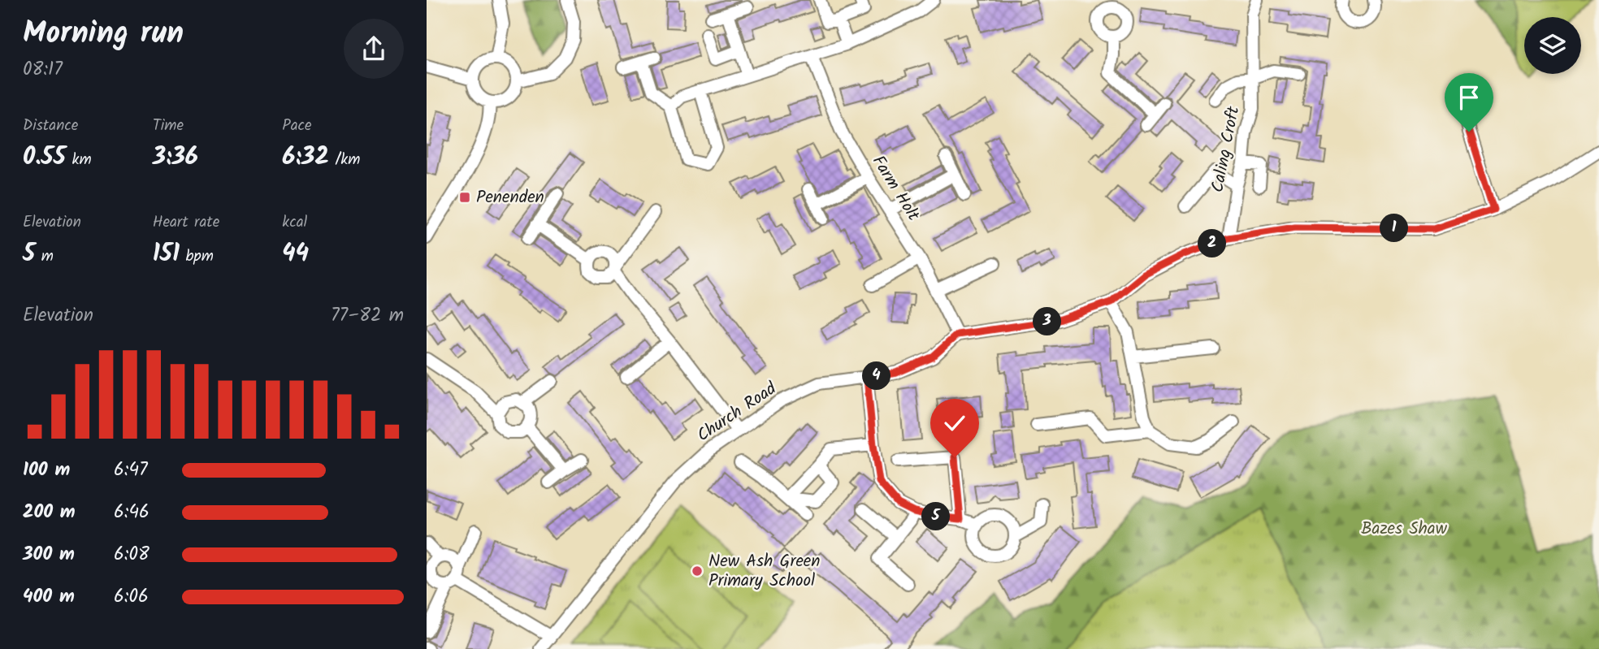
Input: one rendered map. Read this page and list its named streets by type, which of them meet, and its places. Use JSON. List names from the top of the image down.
{
  "streets": {
    "street": ["Caling Croft", "Farm Holt", "Church Road"]
  },
  "crossings": [
    ["Farm Holt", "Church Road"]
  ],
  "parks": ["Bazes Shaw"],
  "places": {
    "transit": ["Penenden"],
    "other": ["New Ash Green Primary School"]
  },
  "page": {
    "heading": ["Morning run", "08:17"],
    "stats": [
      ["Distance", "0.55 km"],
      ["Time", "3:36"],
      ["Pace", "6:32 /km"],
      ["Elevation", "5 m"],
      ["Heart rate", "151 bpm"],
      ["kcal", "44"]
    ],
    "pins": [
      "1",
      "2",
      "3",
      "4",
      "5"
    ],
    "chart": ["Elevation", "77–82 m"],
    "list": [
      {
        "name": "100 m",
        "note": "6:47"
      },
      {
        "name": "200 m",
        "note": "6:46"
      },
      {
        "name": "300 m",
        "note": "6:08"
      },
      {
        "name": "400 m",
        "note": "6:06"
      }
    ]
  }
}
